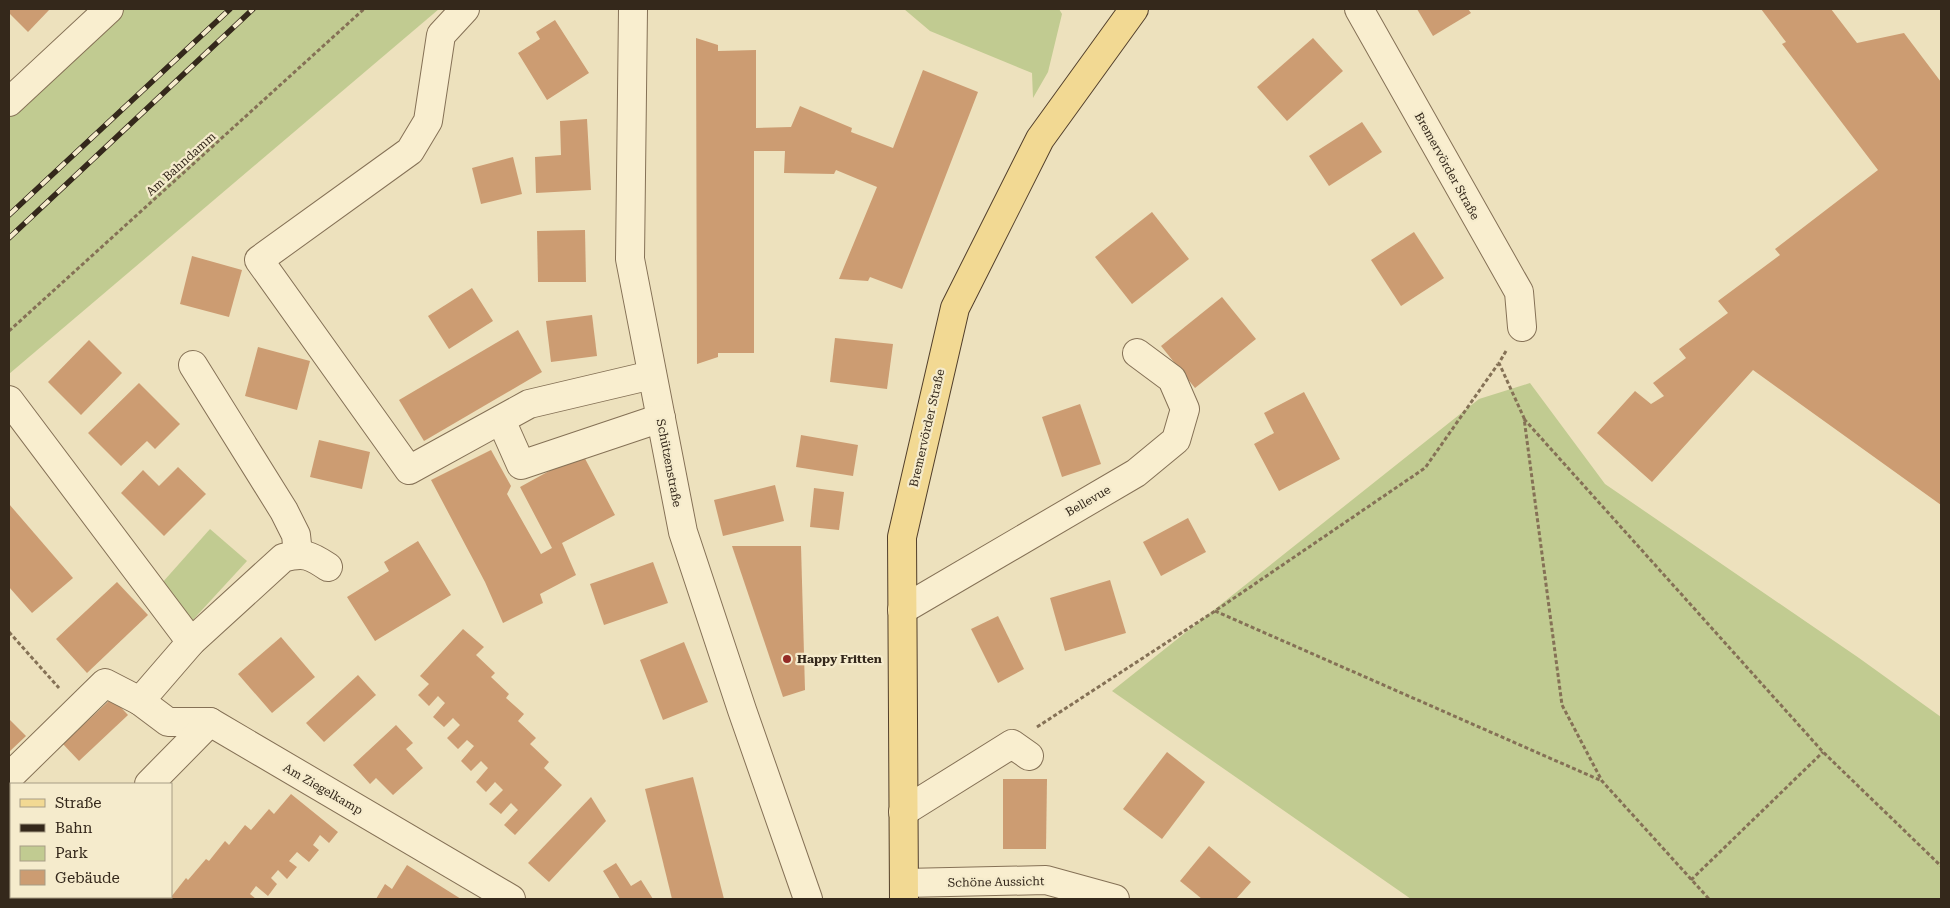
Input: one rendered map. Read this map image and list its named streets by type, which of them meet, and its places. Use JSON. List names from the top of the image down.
{
  "streets": {
    "main road": ["Bremervörder Straße"],
    "street": [
      "Schützenstraße",
      "Bellevue",
      "Am Ziegelkamp",
      "Schöne Aussicht"
    ],
    "path": ["Am Bahndamm"]
  },
  "crossings": [
    ["Bremervörder Straße", "Bellevue"],
    ["Bremervörder Straße", "Schöne Aussicht"]
  ],
  "places": ["Happy Fritten"],
  "legend": [
    "Straße",
    "Bahn",
    "Park",
    "Gebäude"
  ]
}
